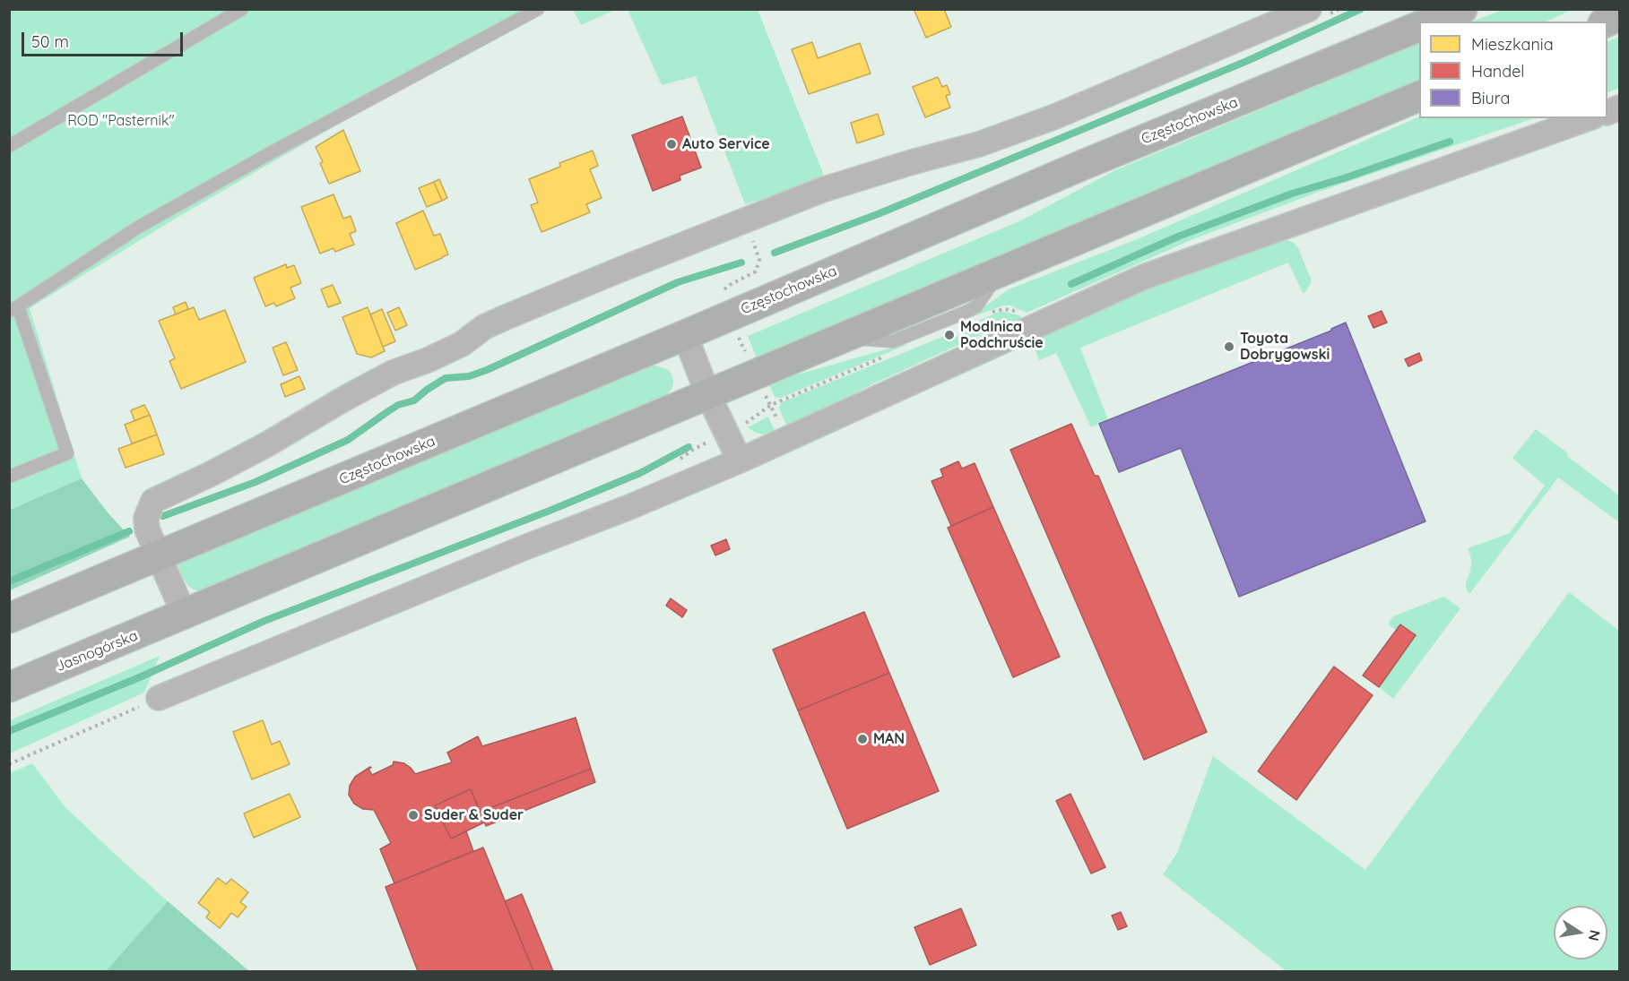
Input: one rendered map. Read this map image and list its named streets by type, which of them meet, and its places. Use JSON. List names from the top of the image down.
{
  "streets": {
    "main road": ["Częstochowska", "Jasnogórska"]
  },
  "parks": ["ROD \"Pasternik\""],
  "places": [
    "Auto Service",
    "Modlnica Podchruście",
    "Toyota Dobrygowski",
    "MAN",
    "Suder & Suder"
  ],
  "legend": ["Mieszkania", "Handel", "Biura"],
  "scale_bar": "50 m",
  "north": "right"
}
